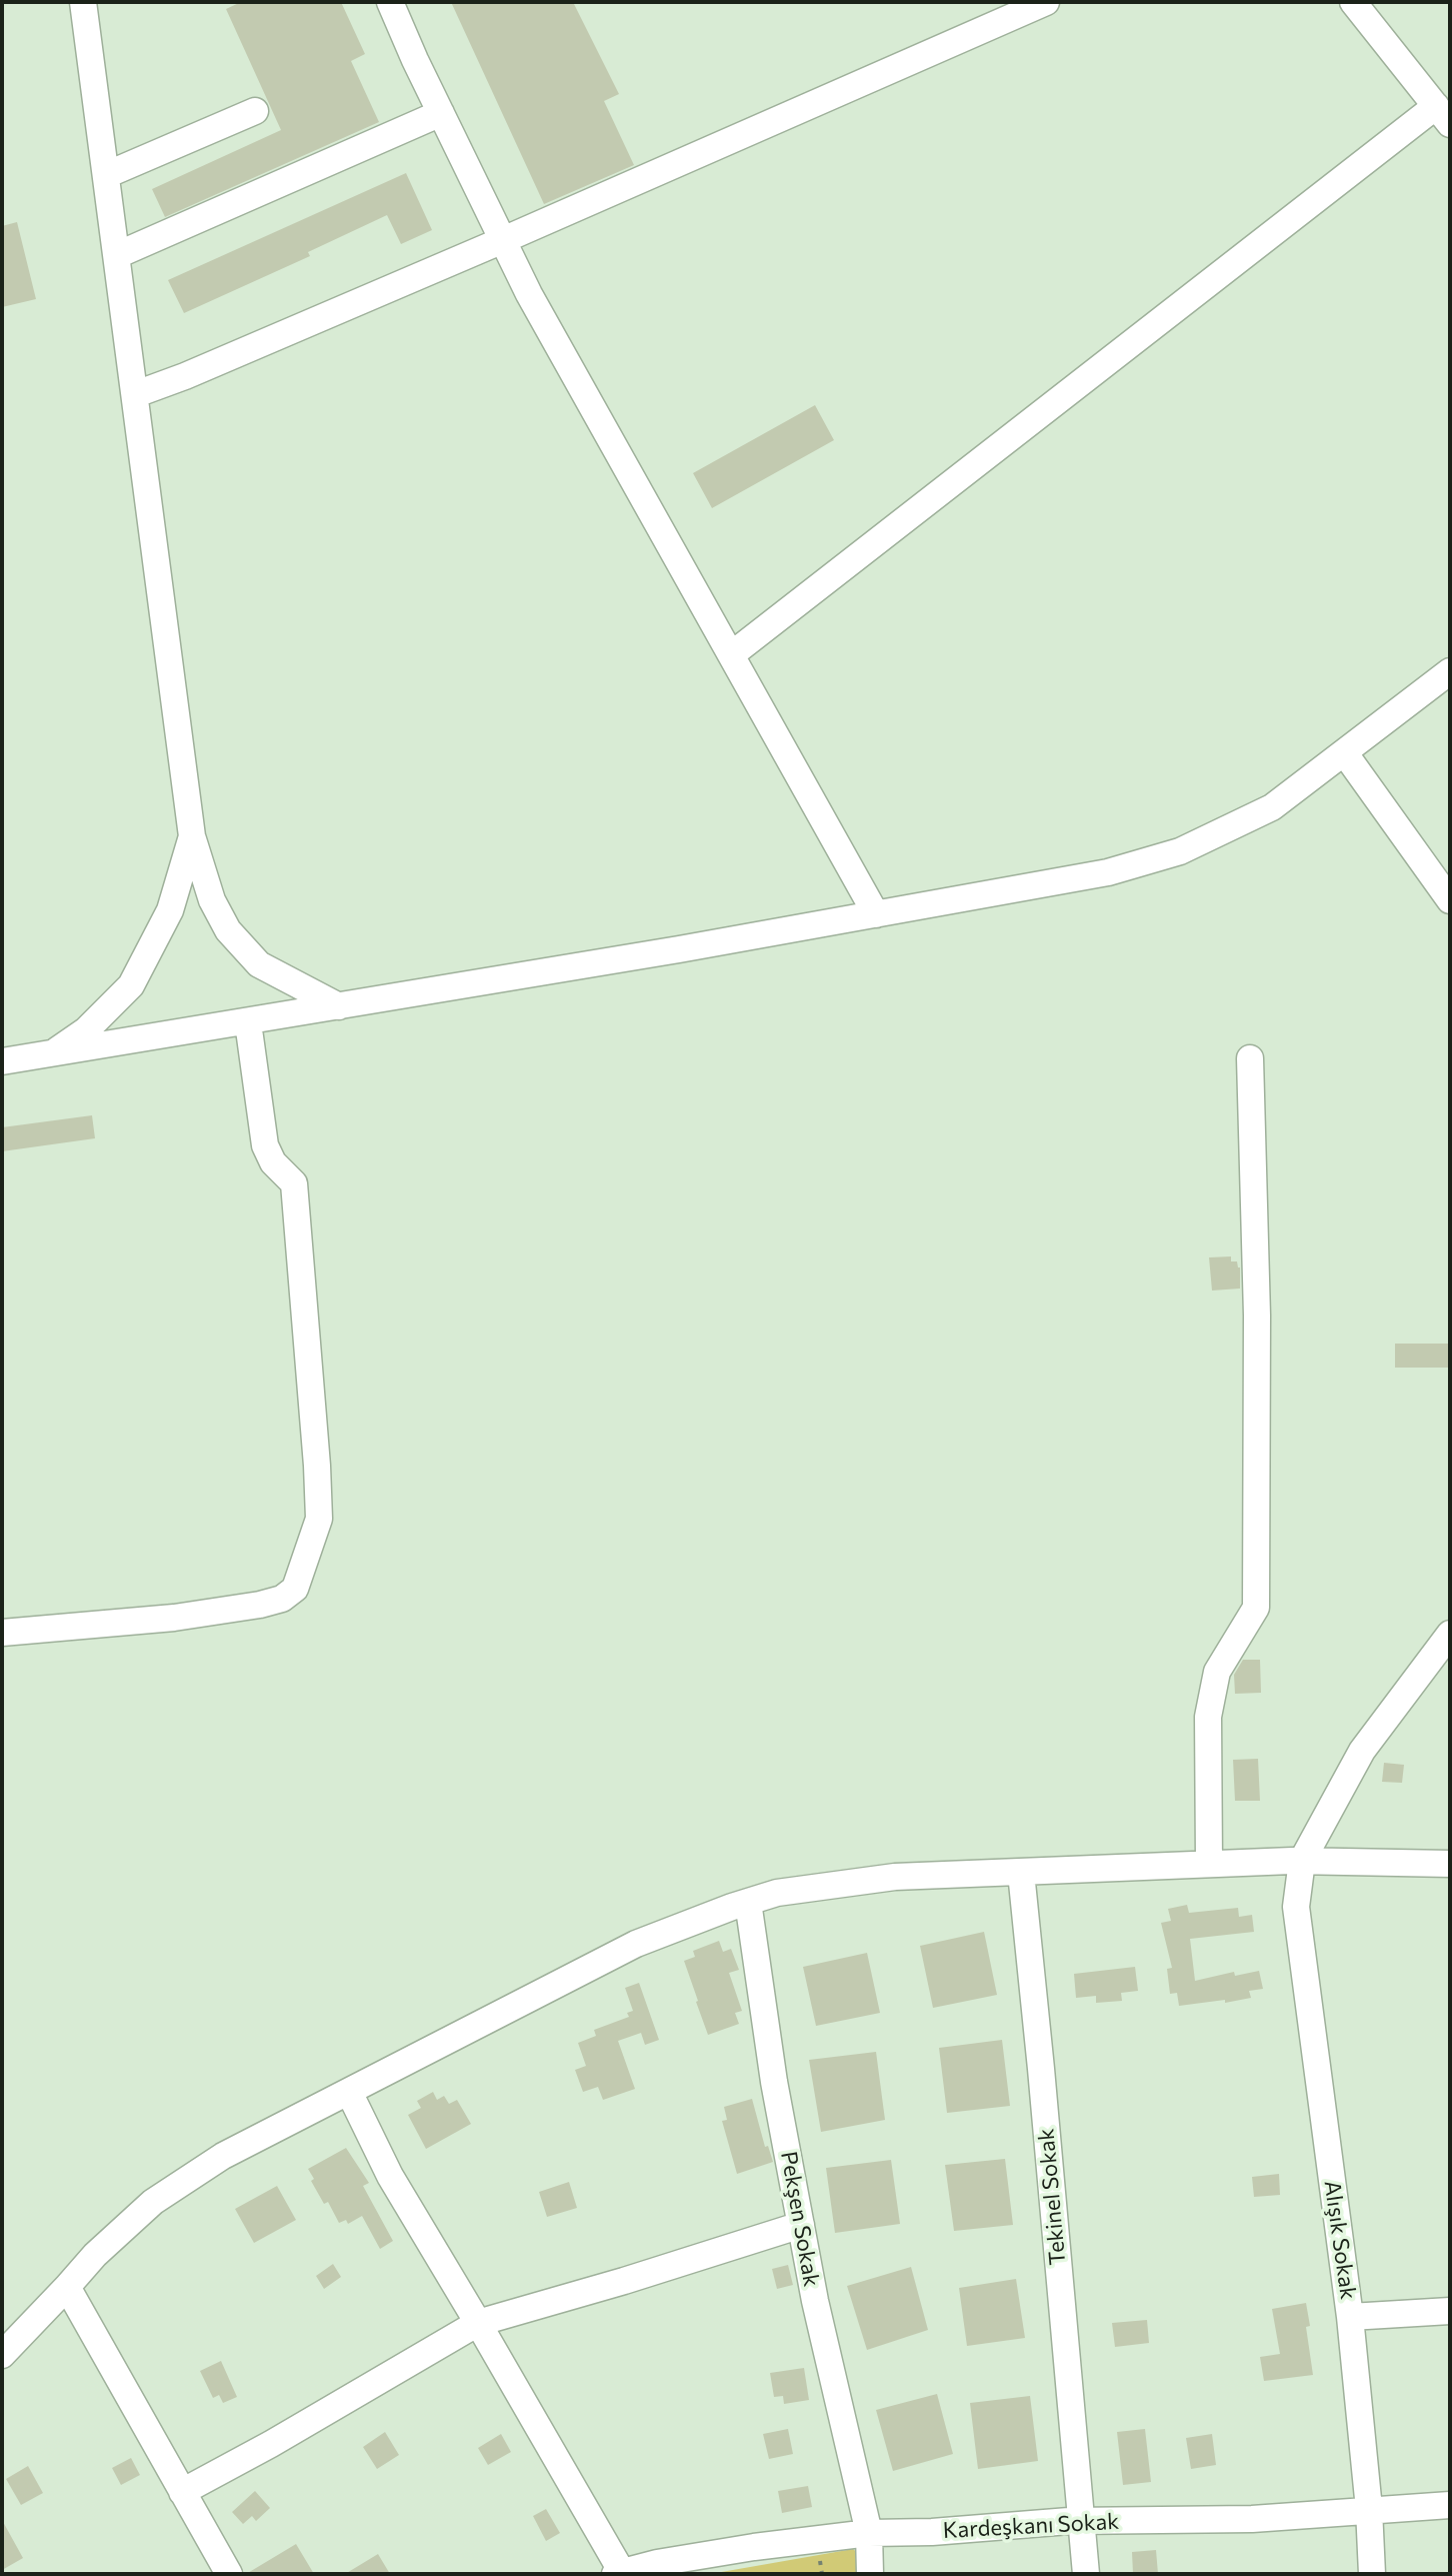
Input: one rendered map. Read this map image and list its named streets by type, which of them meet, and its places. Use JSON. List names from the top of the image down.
{
  "streets": {
    "street": [
      "Tekinel Sokak",
      "Pekşen Sokak",
      "Alışık Sokak",
      "Kardeşkanı Sokak"
    ]
  },
  "crossings": [
    ["Tekinel Sokak", "Kardeşkanı Sokak"],
    ["Pekşen Sokak", "Kardeşkanı Sokak"],
    ["Alışık Sokak", "Kardeşkanı Sokak"]
  ]
}
